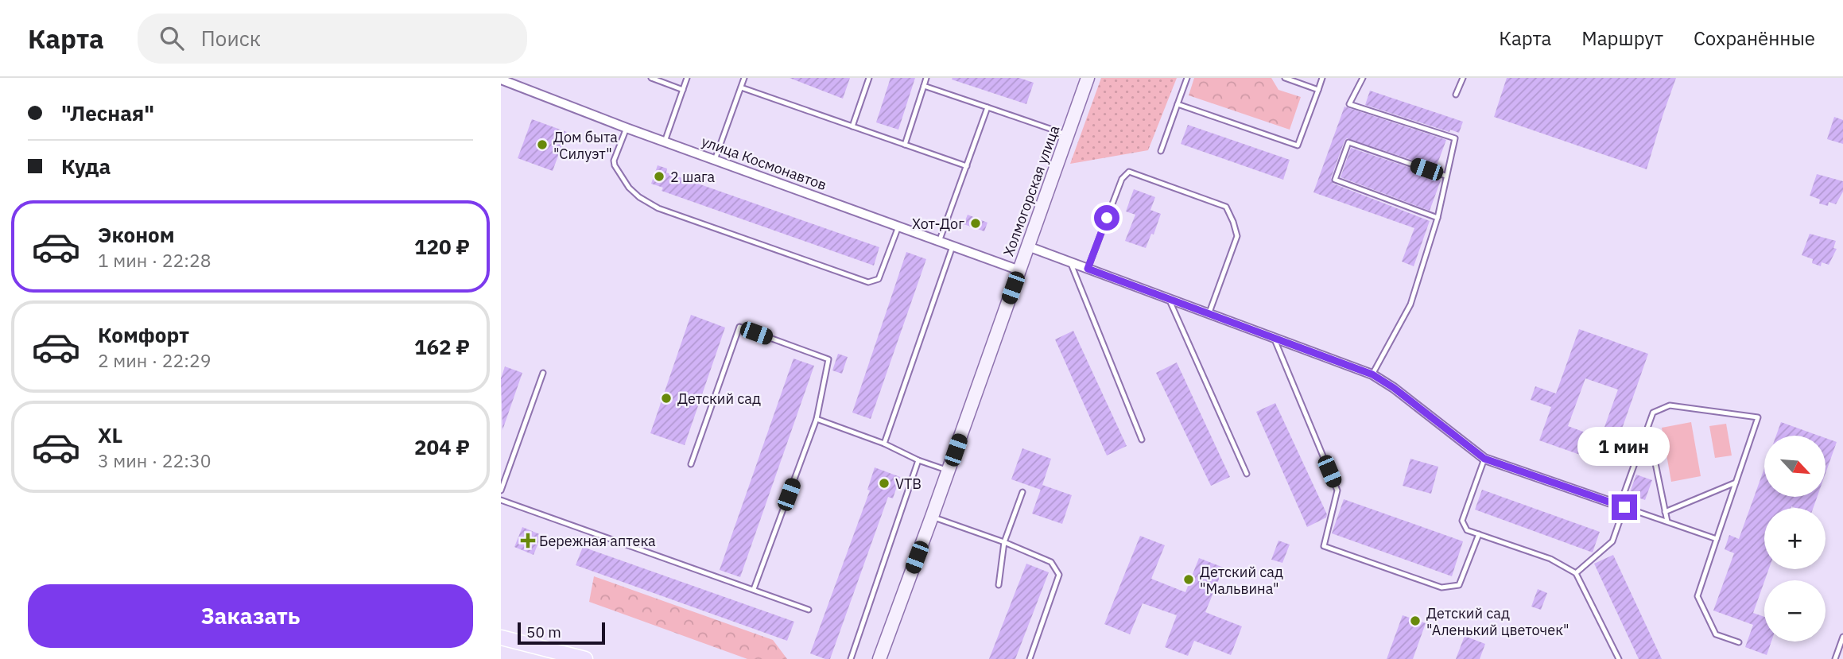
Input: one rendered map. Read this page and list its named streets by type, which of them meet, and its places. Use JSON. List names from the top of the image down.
{
  "streets": {
    "street": ["улица Космонавтов", "Холмогорская улица"]
  },
  "crossings": [
    ["улица Космонавтов", "Холмогорская улица"]
  ],
  "places": {
    "other": [
      "Дом быта \"Силуэт\"",
      "2 шага",
      "Хот-Дог",
      "Детский сад",
      "VTB",
      "Детский сад \"Мальвина\"",
      "Детский сад \"Аленький цветочек\""
    ],
    "health": ["Бережная аптека"]
  },
  "scale_bar": "50 m",
  "north": "bottom right",
  "page": {
    "header": "Карта",
    "search": "Поиск",
    "nav": ["Карта", "Маршрут", "Сохранённые"],
    "banner": ["\"Лесная\"", "Куда"],
    "list": [
      {
        "name": "Эконом",
        "note": "1 мин · 22:28",
        "value": "120 ₽"
      },
      {
        "name": "Комфорт",
        "note": "2 мин · 22:29",
        "value": "162 ₽"
      },
      {
        "name": "XL",
        "note": "3 мин · 22:30",
        "value": "204 ₽"
      }
    ],
    "bubble": "1 мин",
    "map_buttons": ["+", "−"],
    "buttons": "Заказать",
    "scale": "50 m"
  }
}
